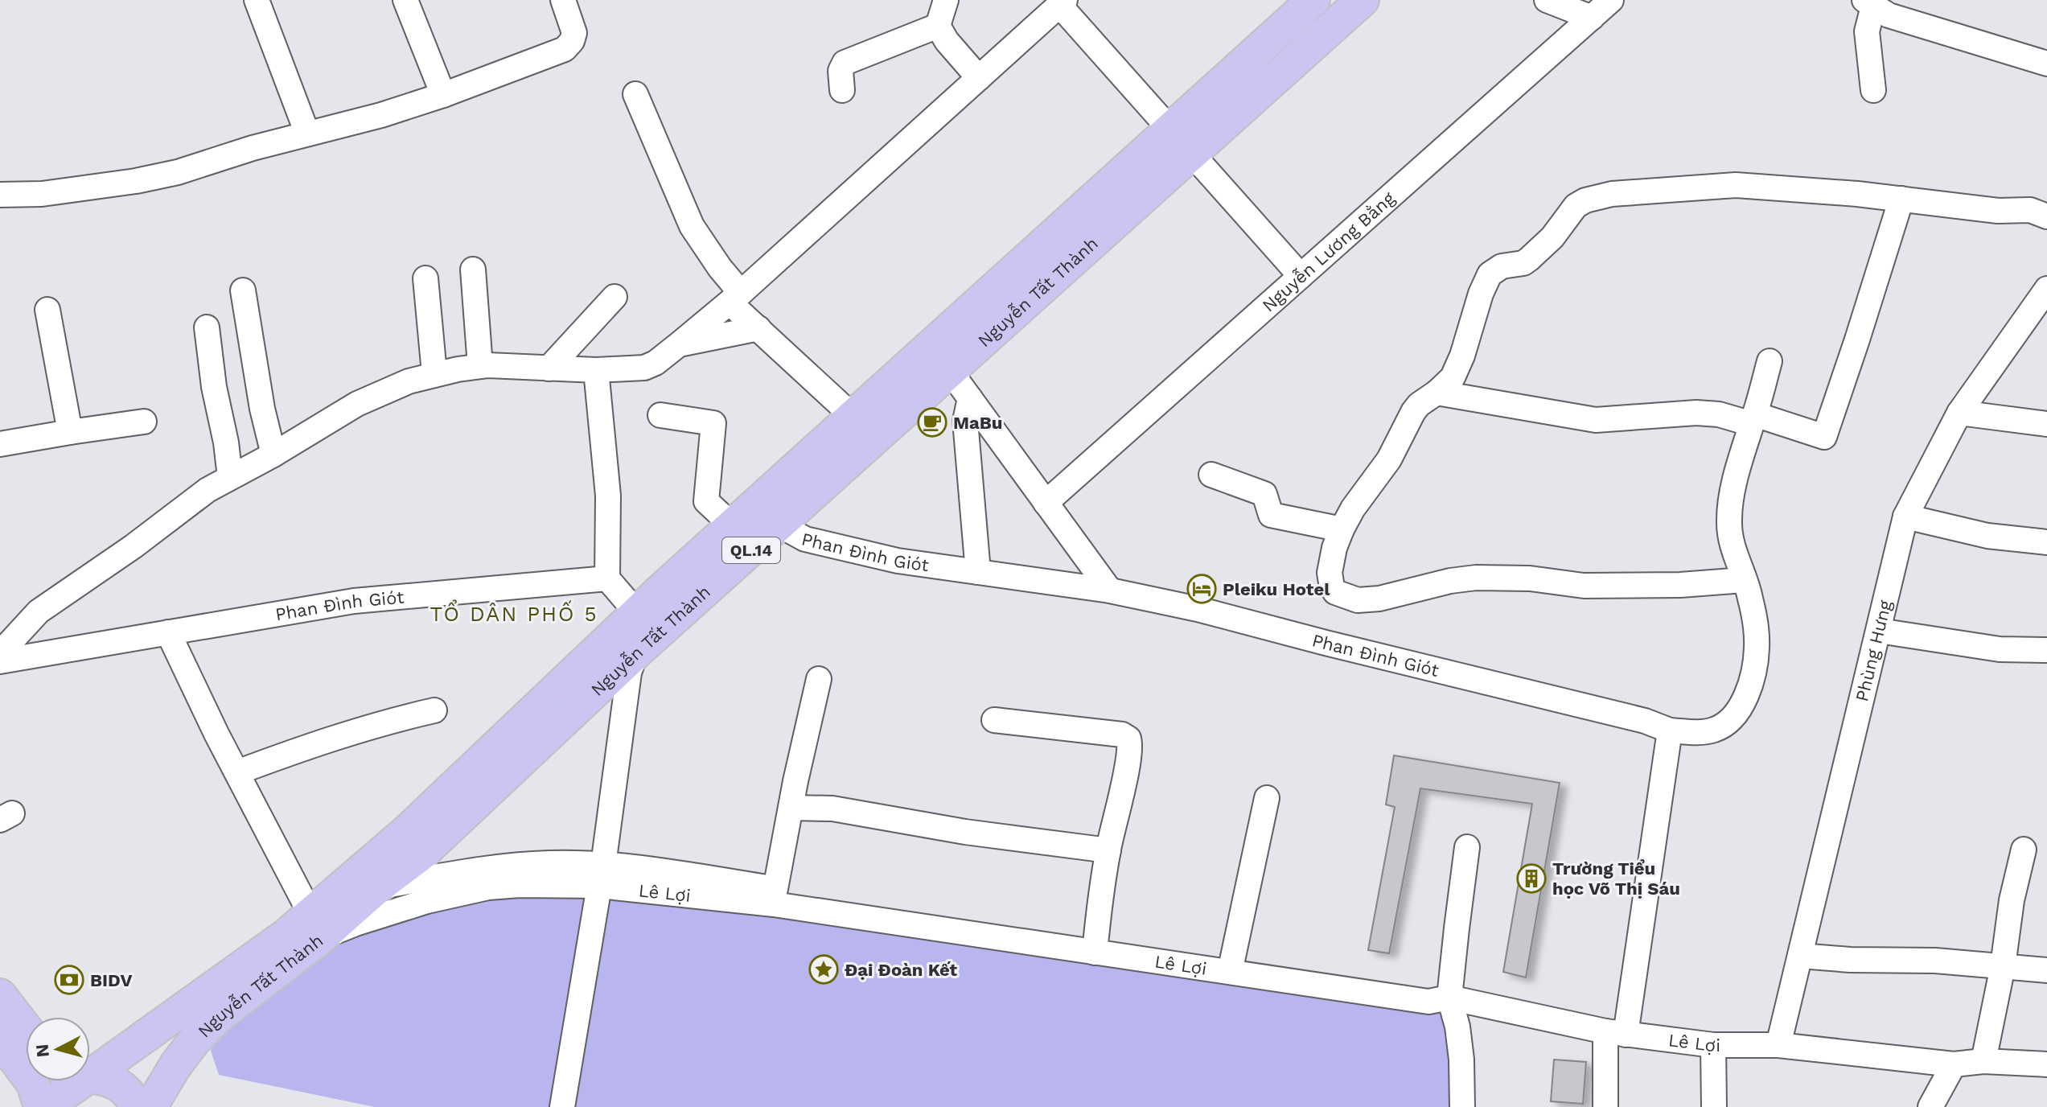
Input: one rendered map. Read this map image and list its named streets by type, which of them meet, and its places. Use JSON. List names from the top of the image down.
{
  "streets": {
    "main road": ["Nguyễn Tất Thành", "QL.14"],
    "street": [
      "Nguyễn Lương Bằng",
      "Phan Đình Giót",
      "Phùng Hưng",
      "Lê Lợi"
    ]
  },
  "crossings": [
    ["Nguyễn Tất Thành", "Phan Đình Giót"],
    ["Nguyễn Tất Thành", "Lê Lợi"],
    ["Phùng Hưng", "Lê Lợi"]
  ],
  "districts": ["TỔ DÂN PHỐ 5"],
  "places": {
    "cafe": ["MaBu"],
    "hotel": ["Pleiku Hotel"],
    "building": ["Trường Tiểu học Võ Thị Sáu"],
    "place": ["Đại Đoàn Kết"],
    "bank": ["BIDV"]
  },
  "north": "left"
}
